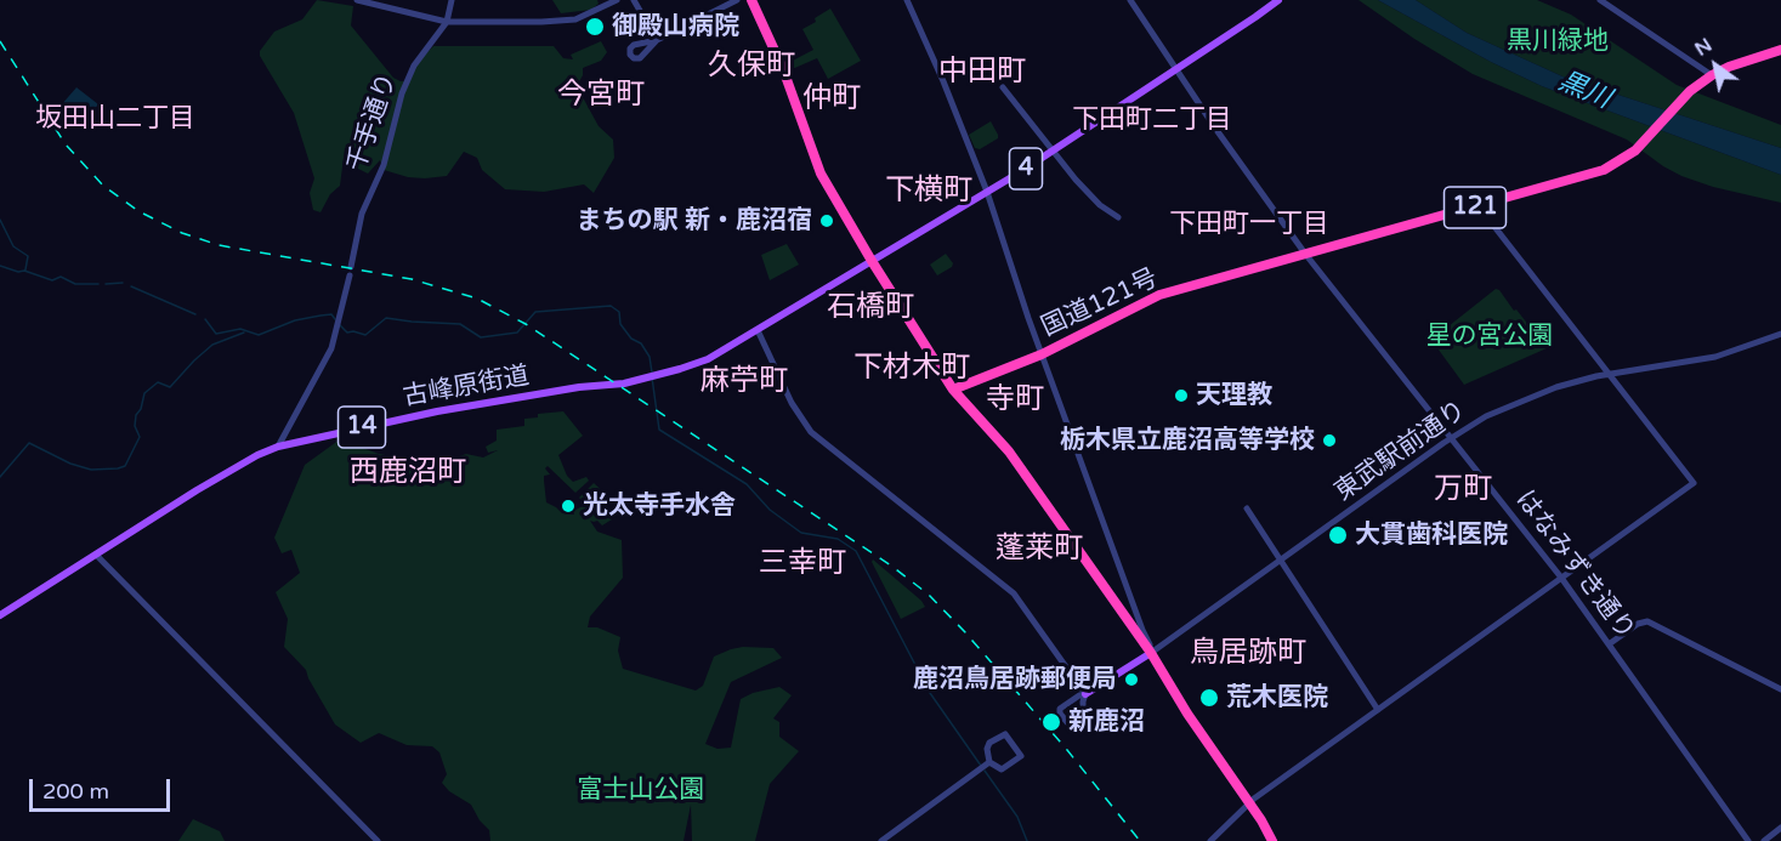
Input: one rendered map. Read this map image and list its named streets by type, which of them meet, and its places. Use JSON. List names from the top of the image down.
{
  "streets": {
    "highway": ["121", "国道121号"],
    "main road": [
      "4",
      "古峰原街道",
      "14",
      "東武駅前通り"
    ],
    "street": ["千手通り", "はなみずき通り"]
  },
  "crossings": [
    ["4", "古峰原街道"],
    ["4", "はなみずき通り"],
    ["国道121号", "はなみずき通り"],
    ["東武駅前通り", "はなみずき通り"]
  ],
  "districts": [
    "久保町",
    "中田町",
    "今宮町",
    "仲町",
    "坂田山二丁目",
    "下田町二丁目",
    "下横町",
    "下田町一丁目",
    "石橋町",
    "下材木町",
    "麻苧町",
    "寺町",
    "西鹿沼町",
    "万町",
    "蓬莱町",
    "三幸町",
    "鳥居跡町"
  ],
  "water": ["黒川"],
  "parks": ["黒川緑地", "星の宮公園", "富士山公園"],
  "places": [
    "御殿山病院",
    "まちの駅 新・鹿沼宿",
    "天理教",
    "栃木県立鹿沼高等学校",
    "光太寺手水舎",
    "大貫歯科医院",
    "鹿沼鳥居跡郵便局",
    "荒木医院",
    "新鹿沼"
  ],
  "scale_bar": "200 m",
  "north": "top left"
}
